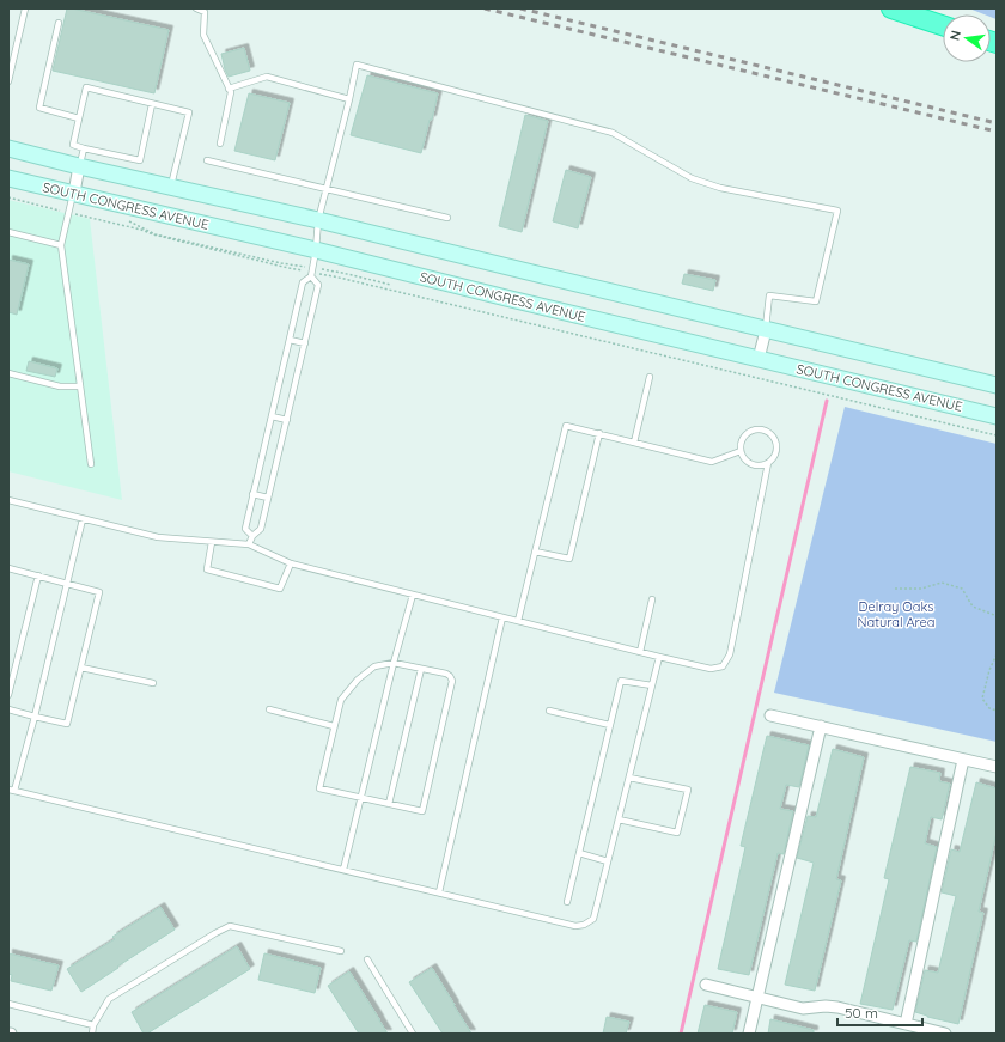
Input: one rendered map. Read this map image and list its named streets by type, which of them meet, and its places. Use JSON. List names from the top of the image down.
{
  "streets": {
    "main road": ["SOUTH CONGRESS AVENUE"]
  },
  "parks": ["Delray Oaks Natural Area"],
  "scale_bar": "50 m",
  "north": "left"
}
